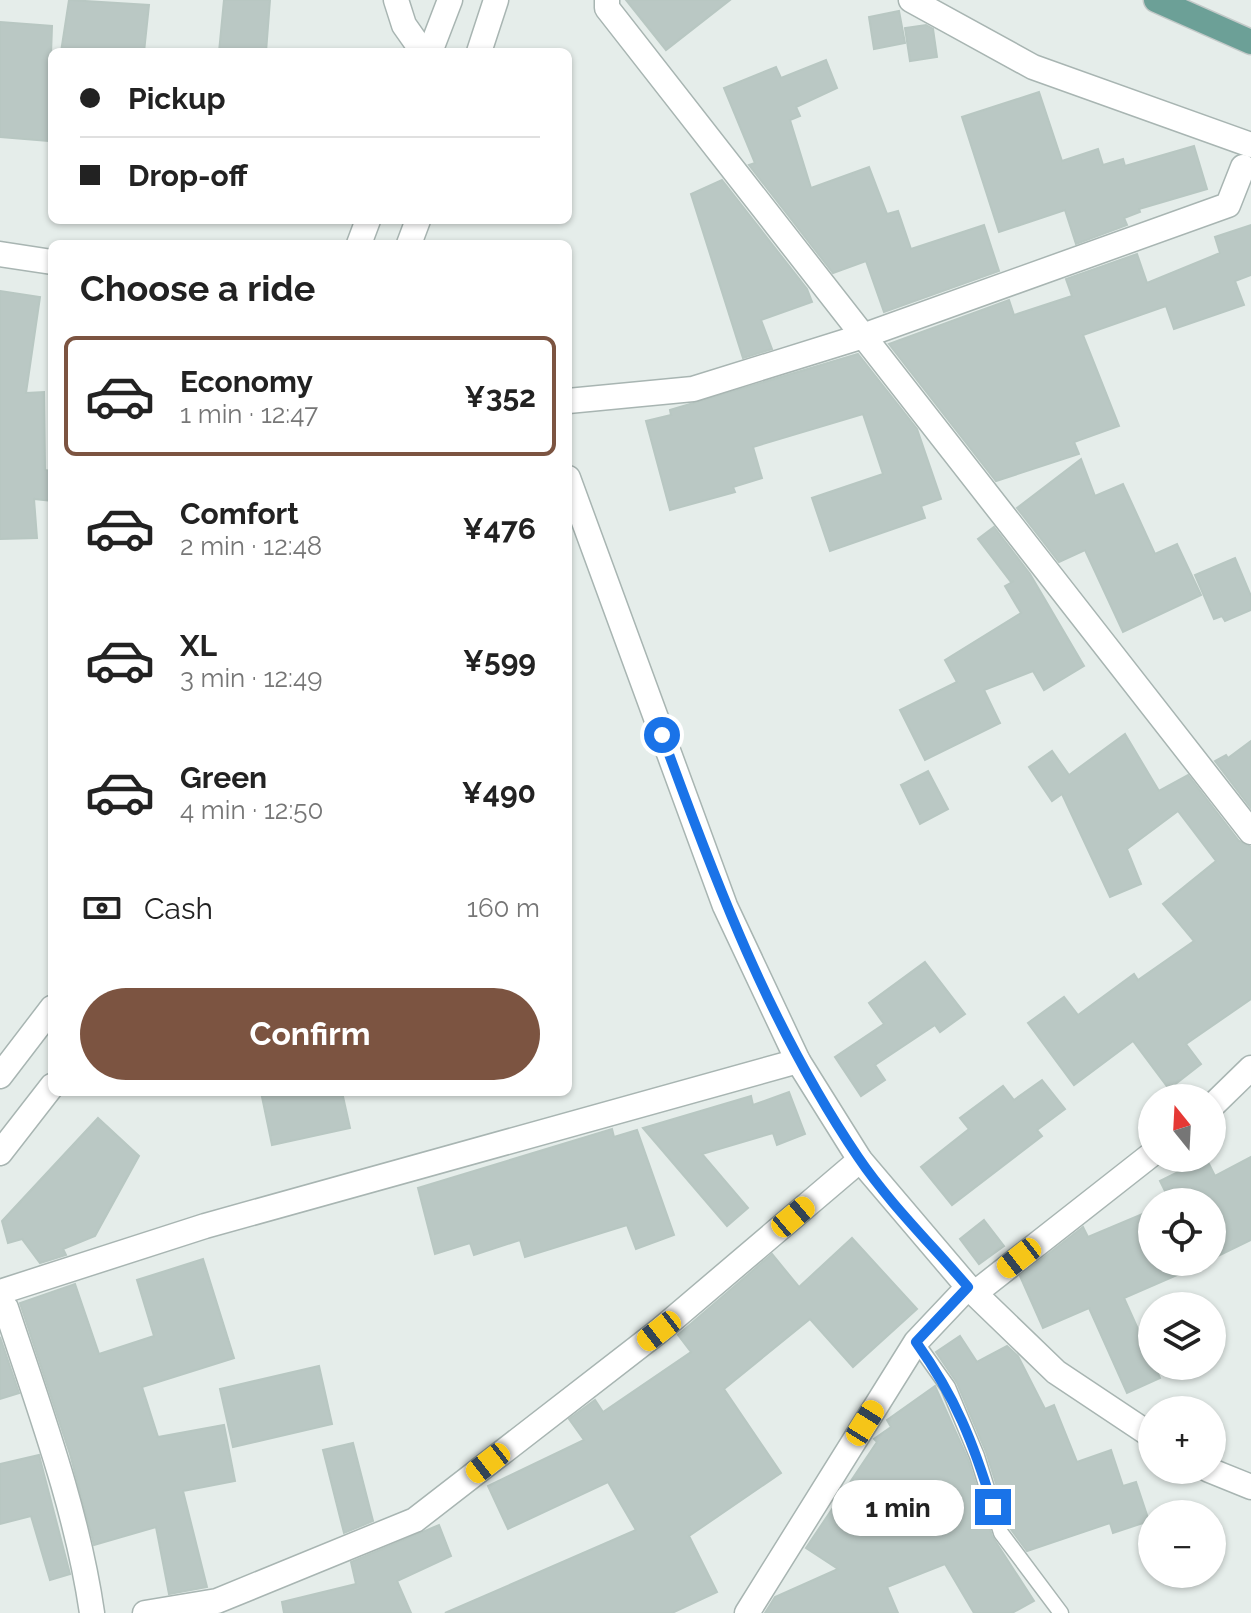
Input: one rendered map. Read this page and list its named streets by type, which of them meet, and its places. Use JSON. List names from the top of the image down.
{
  "north": "top",
  "page": {
    "banner": ["Pickup", "Drop-off"],
    "heading": "Choose a ride",
    "list": [
      {
        "name": "Economy",
        "note": "1 min · 12:47",
        "value": "¥352"
      },
      {
        "name": "Comfort",
        "note": "2 min · 12:48",
        "value": "¥476"
      },
      {
        "name": "XL",
        "note": "3 min · 12:49",
        "value": "¥599"
      },
      {
        "name": "Green",
        "note": "4 min · 12:50",
        "value": "¥490"
      }
    ],
    "pay": ["Cash", "160 m"],
    "buttons": "Confirm",
    "map_buttons": ["+", "−"],
    "bubble": "1 min"
  }
}
